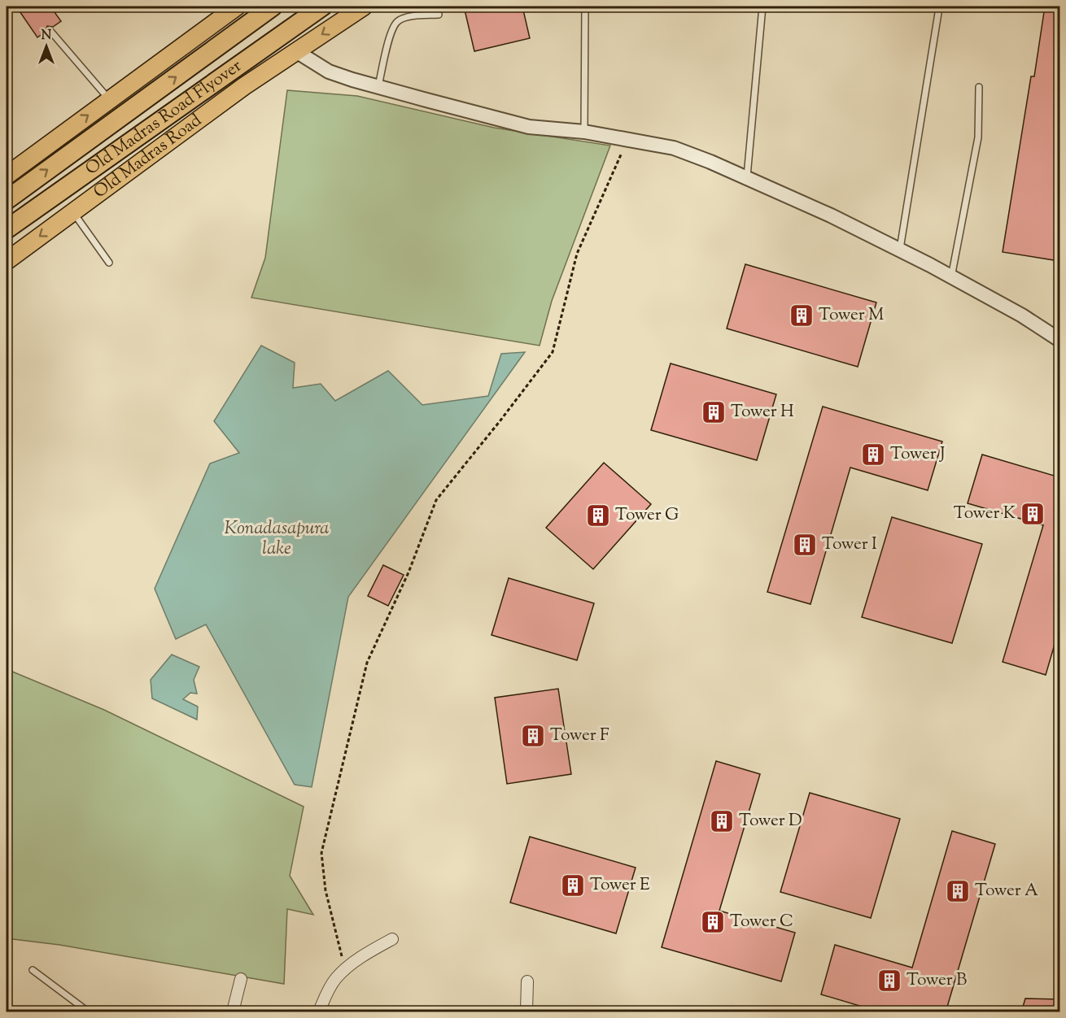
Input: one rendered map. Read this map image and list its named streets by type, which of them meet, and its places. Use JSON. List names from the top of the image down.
{
  "streets": {
    "highway": ["Old Madras Road Flyover"],
    "main road": ["Old Madras Road"]
  },
  "one_way": ["Old Madras Road"],
  "water": ["Konadasapura lake"],
  "places": {
    "building": [
      "Tower M",
      "Tower H",
      "Tower J",
      "Tower K",
      "Tower G",
      "Tower I",
      "Tower F",
      "Tower D",
      "Tower E",
      "Tower A",
      "Tower C",
      "Tower B"
    ]
  },
  "north": "top"
}
